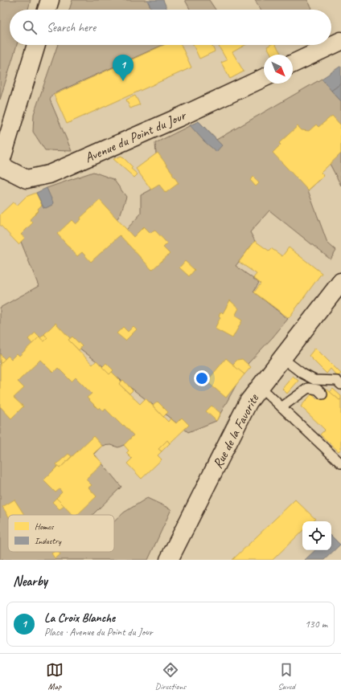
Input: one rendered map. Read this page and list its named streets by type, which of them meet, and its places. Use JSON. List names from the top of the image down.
{
  "streets": {
    "main road": ["Avenue du Point du Jour", "Rue de la Favorite"]
  },
  "legend": ["Homes", "Industry"],
  "north": "bottom right",
  "page": {
    "search": "Search here",
    "pins": "1",
    "heading": "Nearby",
    "list": [
      {
        "mark": "1",
        "name": "La Croix Blanche",
        "note": "Place · Avenue du Point du Jour",
        "value": "130 m"
      }
    ],
    "nav": ["Map", "Directions", "Saved"]
  }
}
